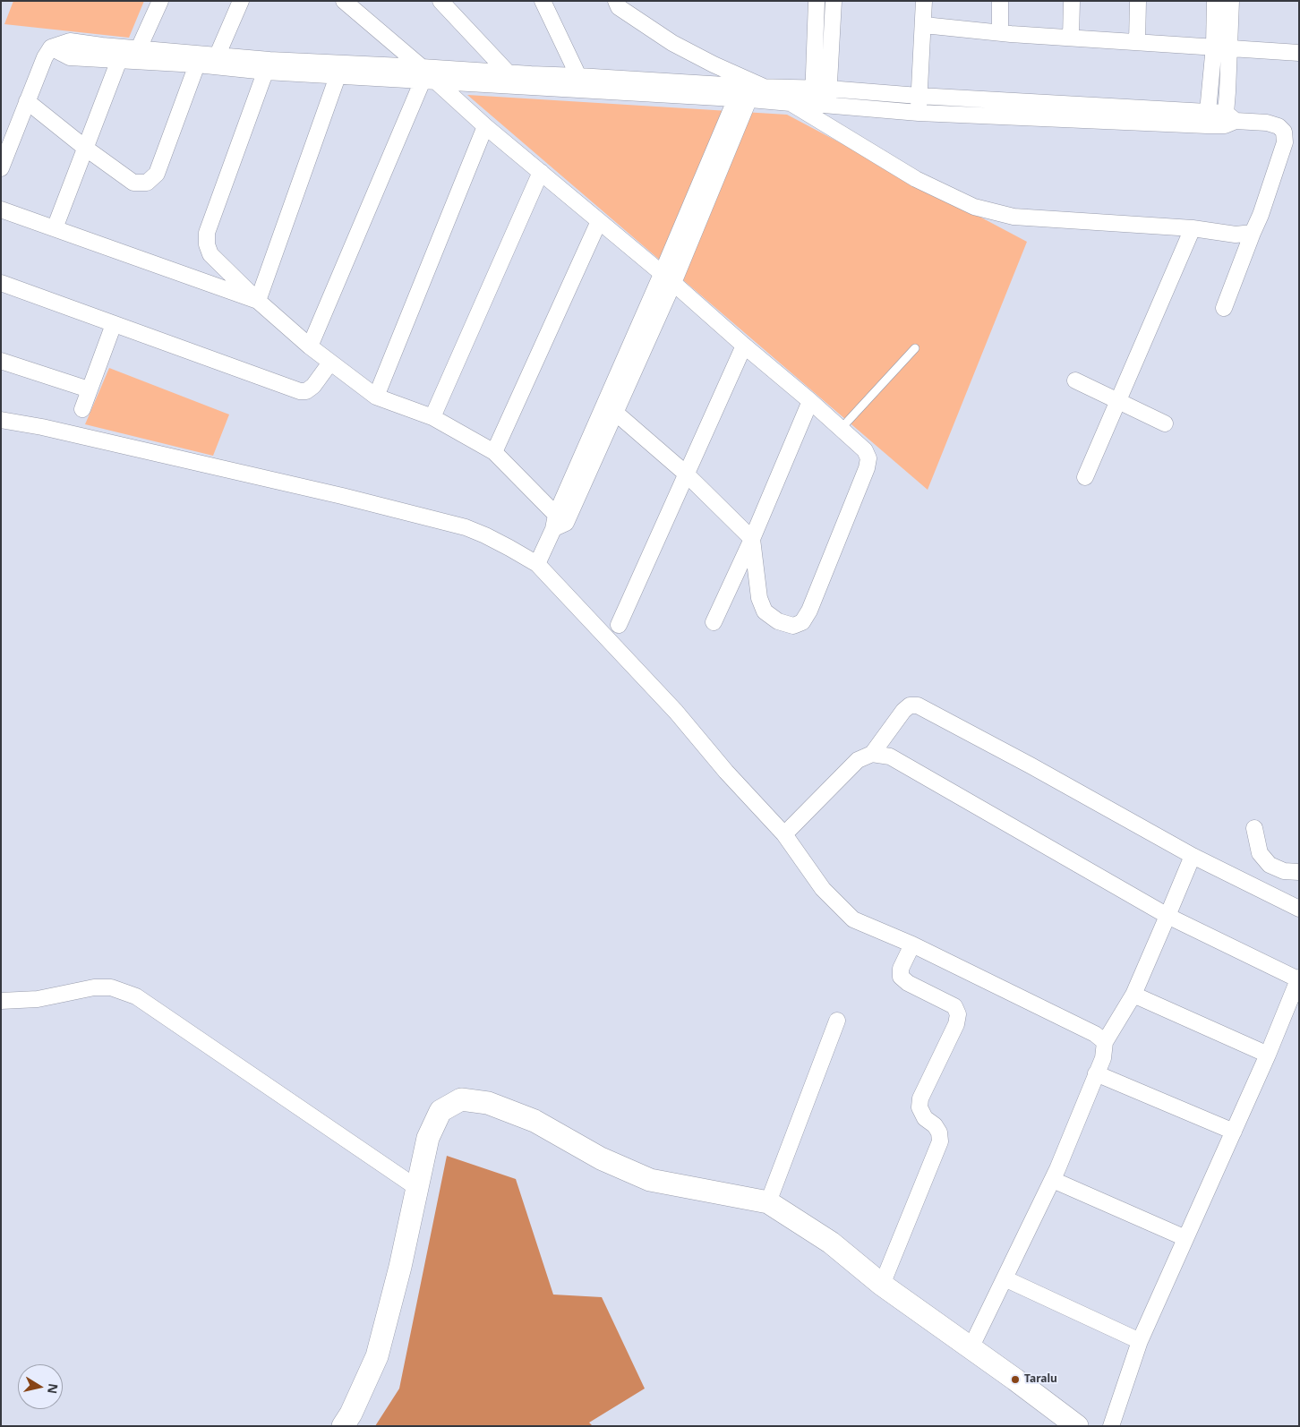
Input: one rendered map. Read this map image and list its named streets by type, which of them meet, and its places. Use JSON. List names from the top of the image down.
{
  "places": ["Taralu"],
  "north": "right"
}
